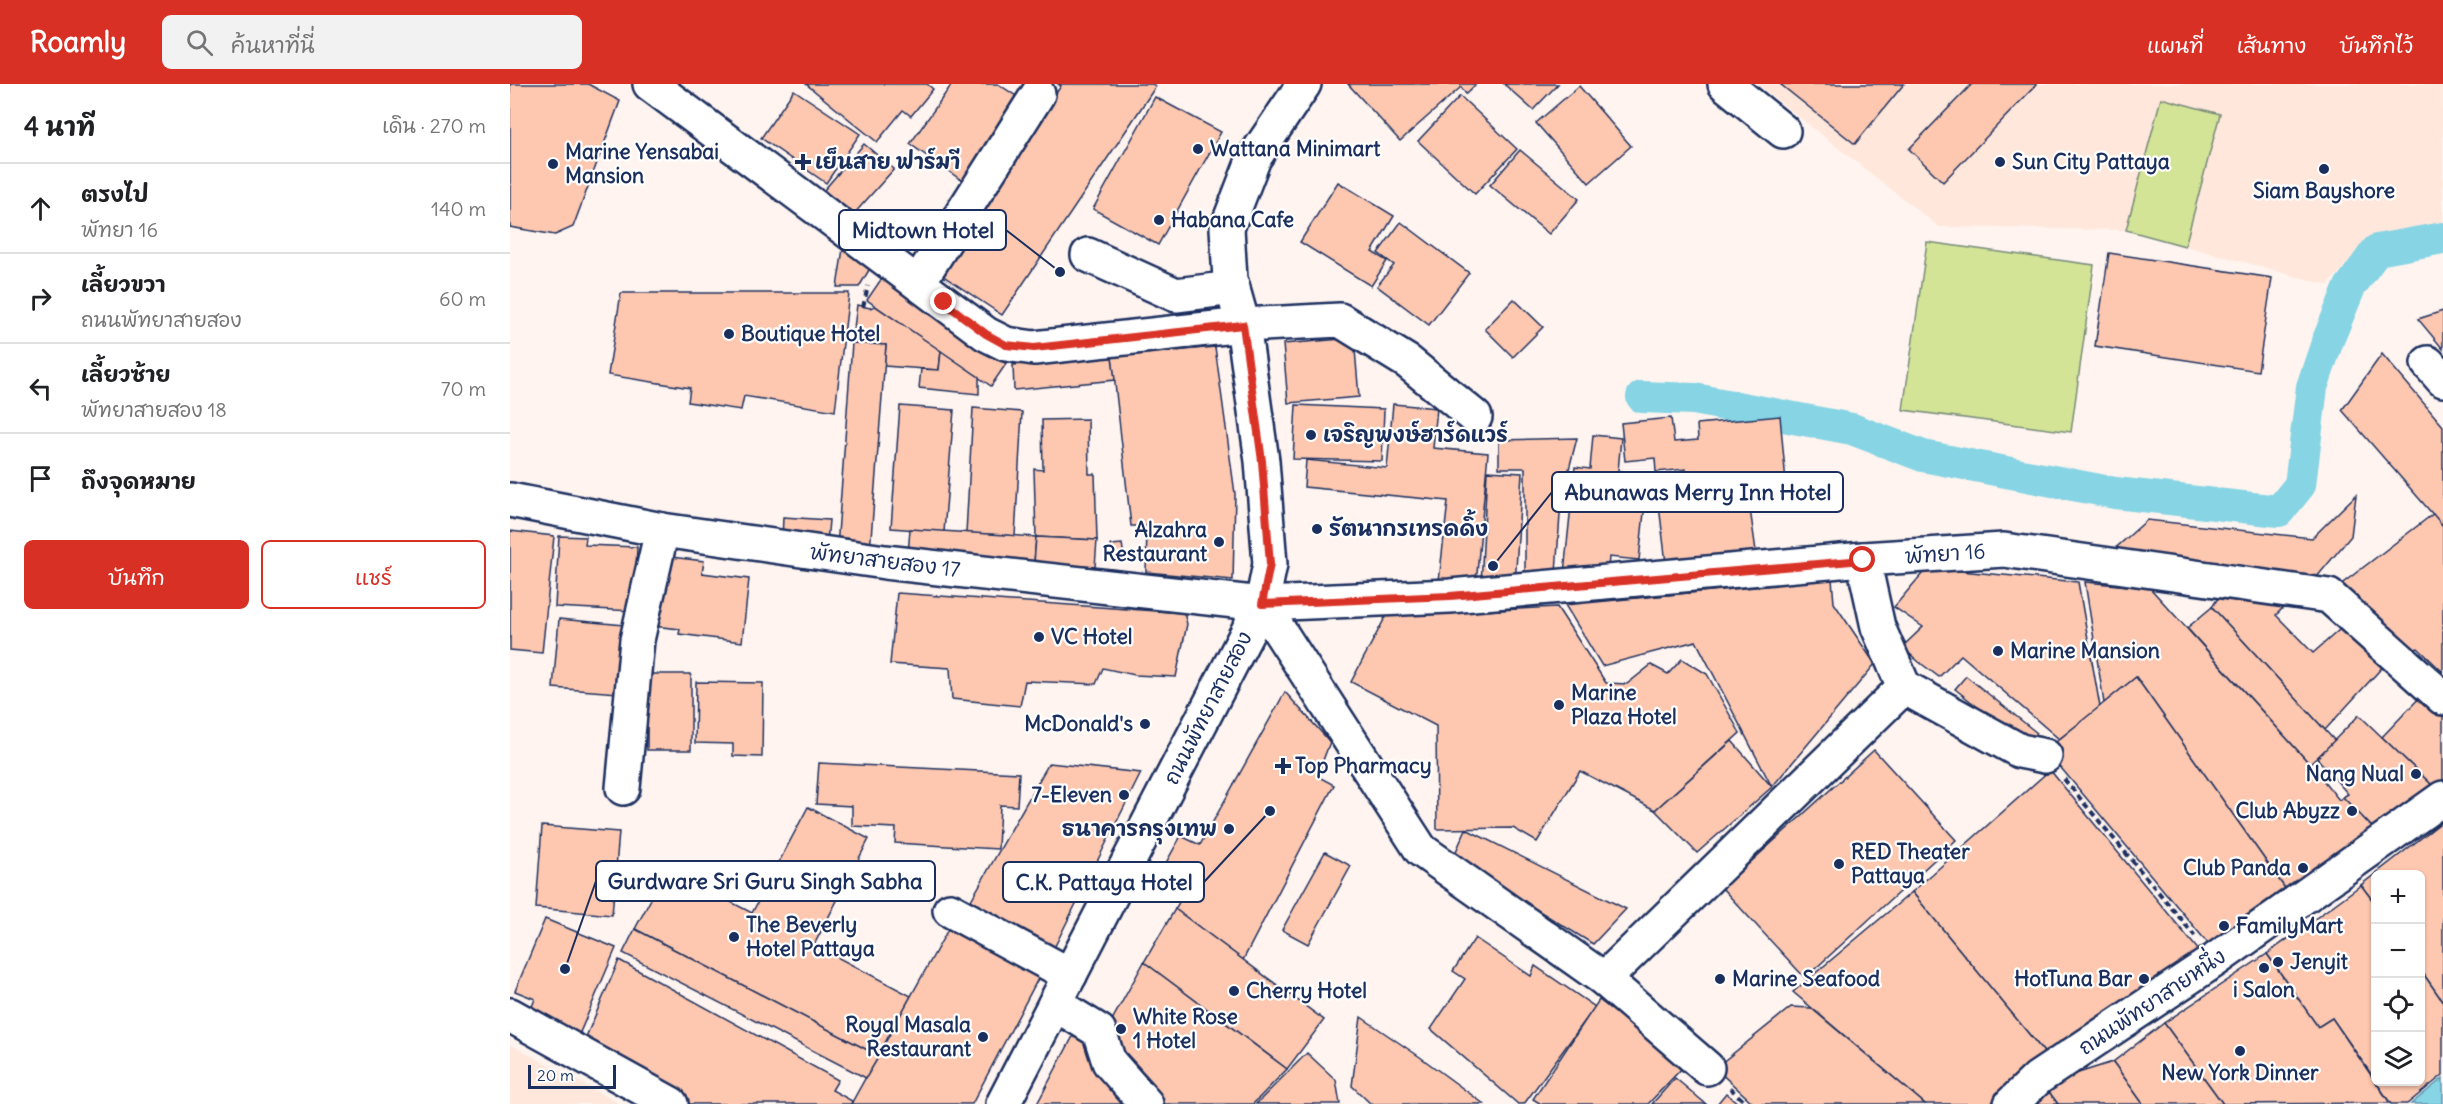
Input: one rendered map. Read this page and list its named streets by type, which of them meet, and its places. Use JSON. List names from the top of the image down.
{
  "streets": {
    "street": [
      "พัทยา 16",
      "พัทยาสายสอง 17",
      "ถนนพัทยาสายสอง",
      "ถนนพัทยาสายหนึ่ง"
    ]
  },
  "crossings": [
    ["พัทยา 16", "พัทยาสายสอง 17"],
    ["พัทยา 16", "ถนนพัทยาสายสอง"],
    ["พัทยาสายสอง 17", "ถนนพัทยาสายสอง"]
  ],
  "places": {
    "other": [
      "Wattana Minimart",
      "Sun City Pattaya",
      "Marine Yensabai Mansion",
      "Siam Bayshore",
      "Habana Cafe",
      "Midtown Hotel",
      "Boutique Hotel",
      "เจริญพงษ์ฮาร์ดแวร์",
      "รัตนากรเทรดดิ้ง",
      "Alzahra Restaurant",
      "Abunawas Merry Inn Hotel",
      "VC Hotel",
      "Marine Mansion",
      "Marine Plaza Hotel",
      "McDonald's",
      "Nang Nual",
      "7-Eleven",
      "C.K. Pattaya Hotel",
      "Club Abyzz",
      "ธนาคารกรุงเทพ",
      "RED Theater Pattaya",
      "Club Panda",
      "FamilyMart",
      "The Beverly Hotel Pattaya",
      "Jenyit",
      "i Salon",
      "Gurdware Sri Guru Singh Sabha",
      "Marine Seafood",
      "HotTuna Bar",
      "Cherry Hotel",
      "White Rose 1 Hotel",
      "Royal Masala Restaurant",
      "New York Dinner"
    ],
    "health": ["เย็นสาย ฟาร์มาี", "Top Pharmacy"]
  },
  "scale_bar": "20 m",
  "page": {
    "header": "Roamly",
    "search": "ค้นหาที่นี่",
    "nav": ["แผนที่", "เส้นทาง", "บันทึกไว้"],
    "heading": ["4 นาที", "เดิน · 270 m"],
    "list": [
      ["ตรงไป", "พัทยา 16", "140 m"],
      ["เลี้ยวขวา", "ถนนพัทยาสายสอง", "60 m"],
      ["เลี้ยวซ้าย", "พัทยาสายสอง 18", "70 m"],
      "ถึงจุดหมาย"
    ],
    "buttons": ["บันทึก", "แชร์"],
    "map_buttons": ["+", "−"],
    "scale": "20 m"
  }
}
